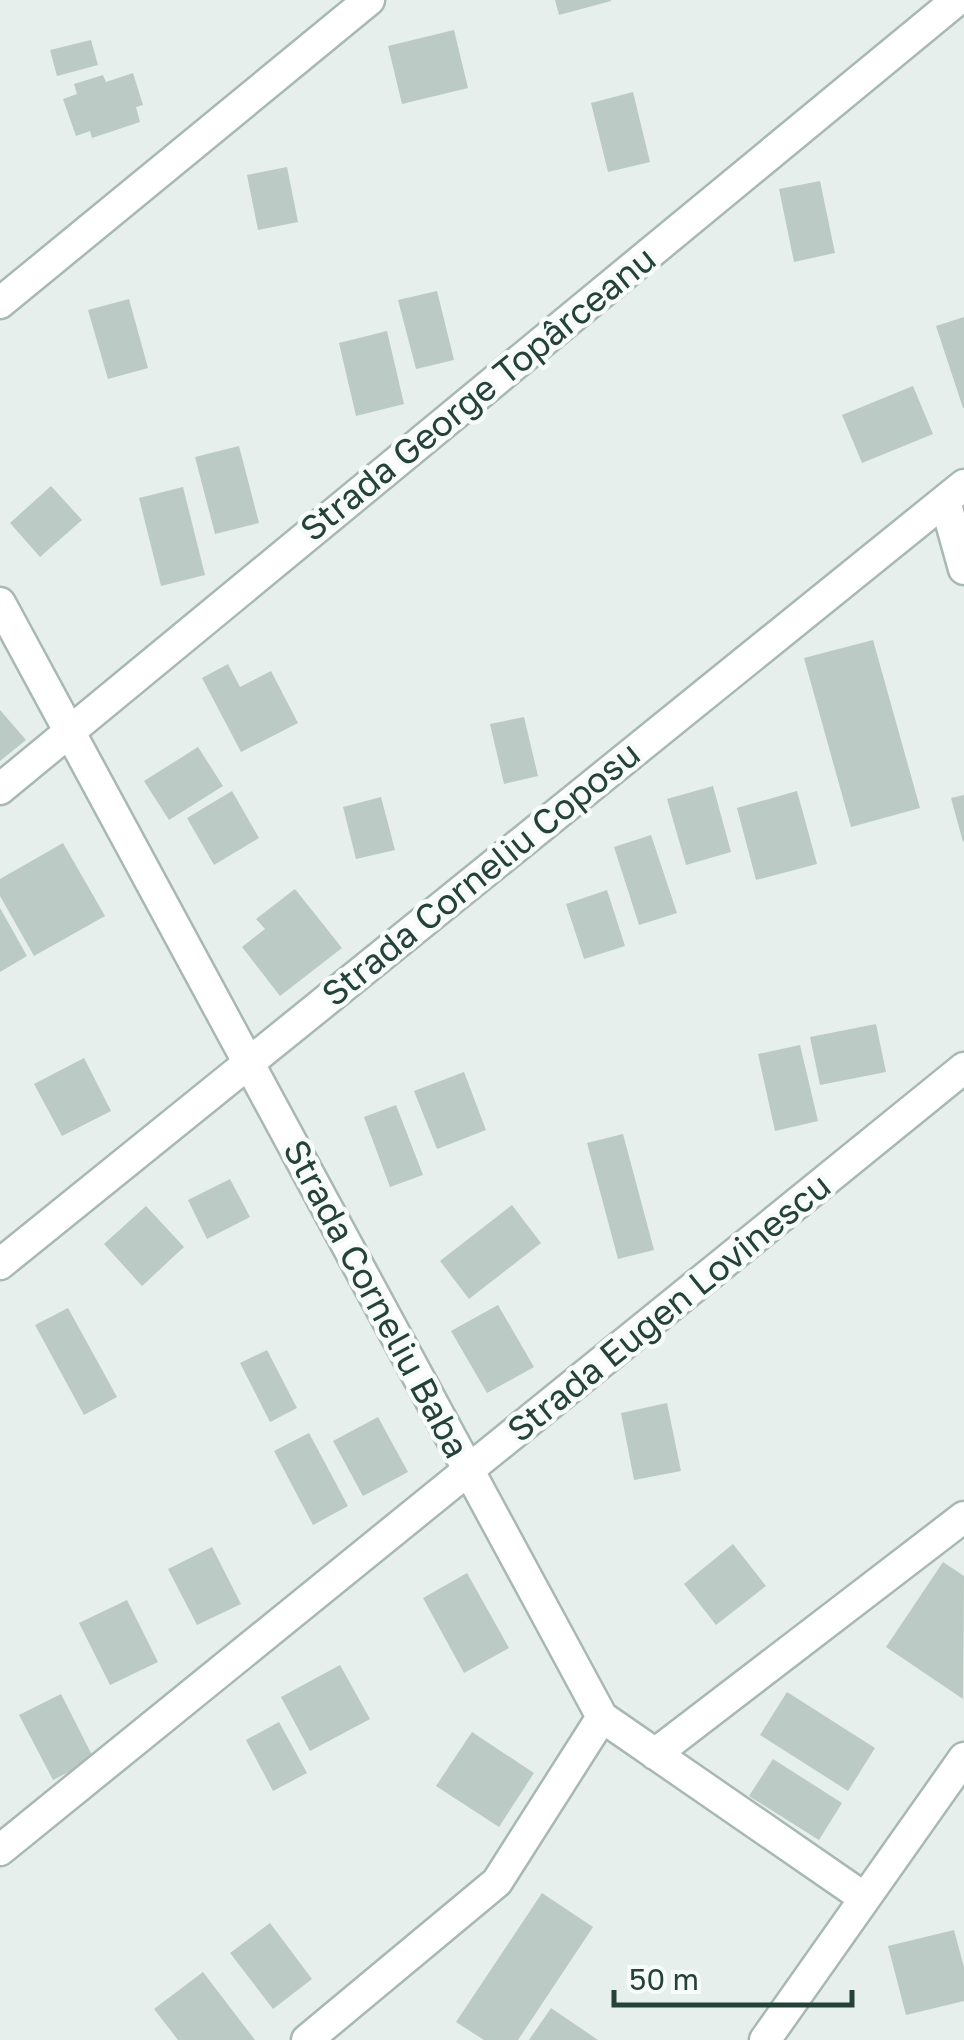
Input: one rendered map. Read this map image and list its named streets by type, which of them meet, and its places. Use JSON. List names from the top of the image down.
{
  "streets": {
    "street": [
      "Strada George Topârceanu",
      "Strada Corneliu Coposu",
      "Strada Corneliu Baba",
      "Strada Eugen Lovinescu"
    ]
  },
  "crossings": [
    ["Strada George Topârceanu", "Strada Corneliu Baba"],
    ["Strada Corneliu Coposu", "Strada Corneliu Baba"],
    ["Strada Corneliu Baba", "Strada Eugen Lovinescu"]
  ],
  "scale_bar": "50 m"
}
